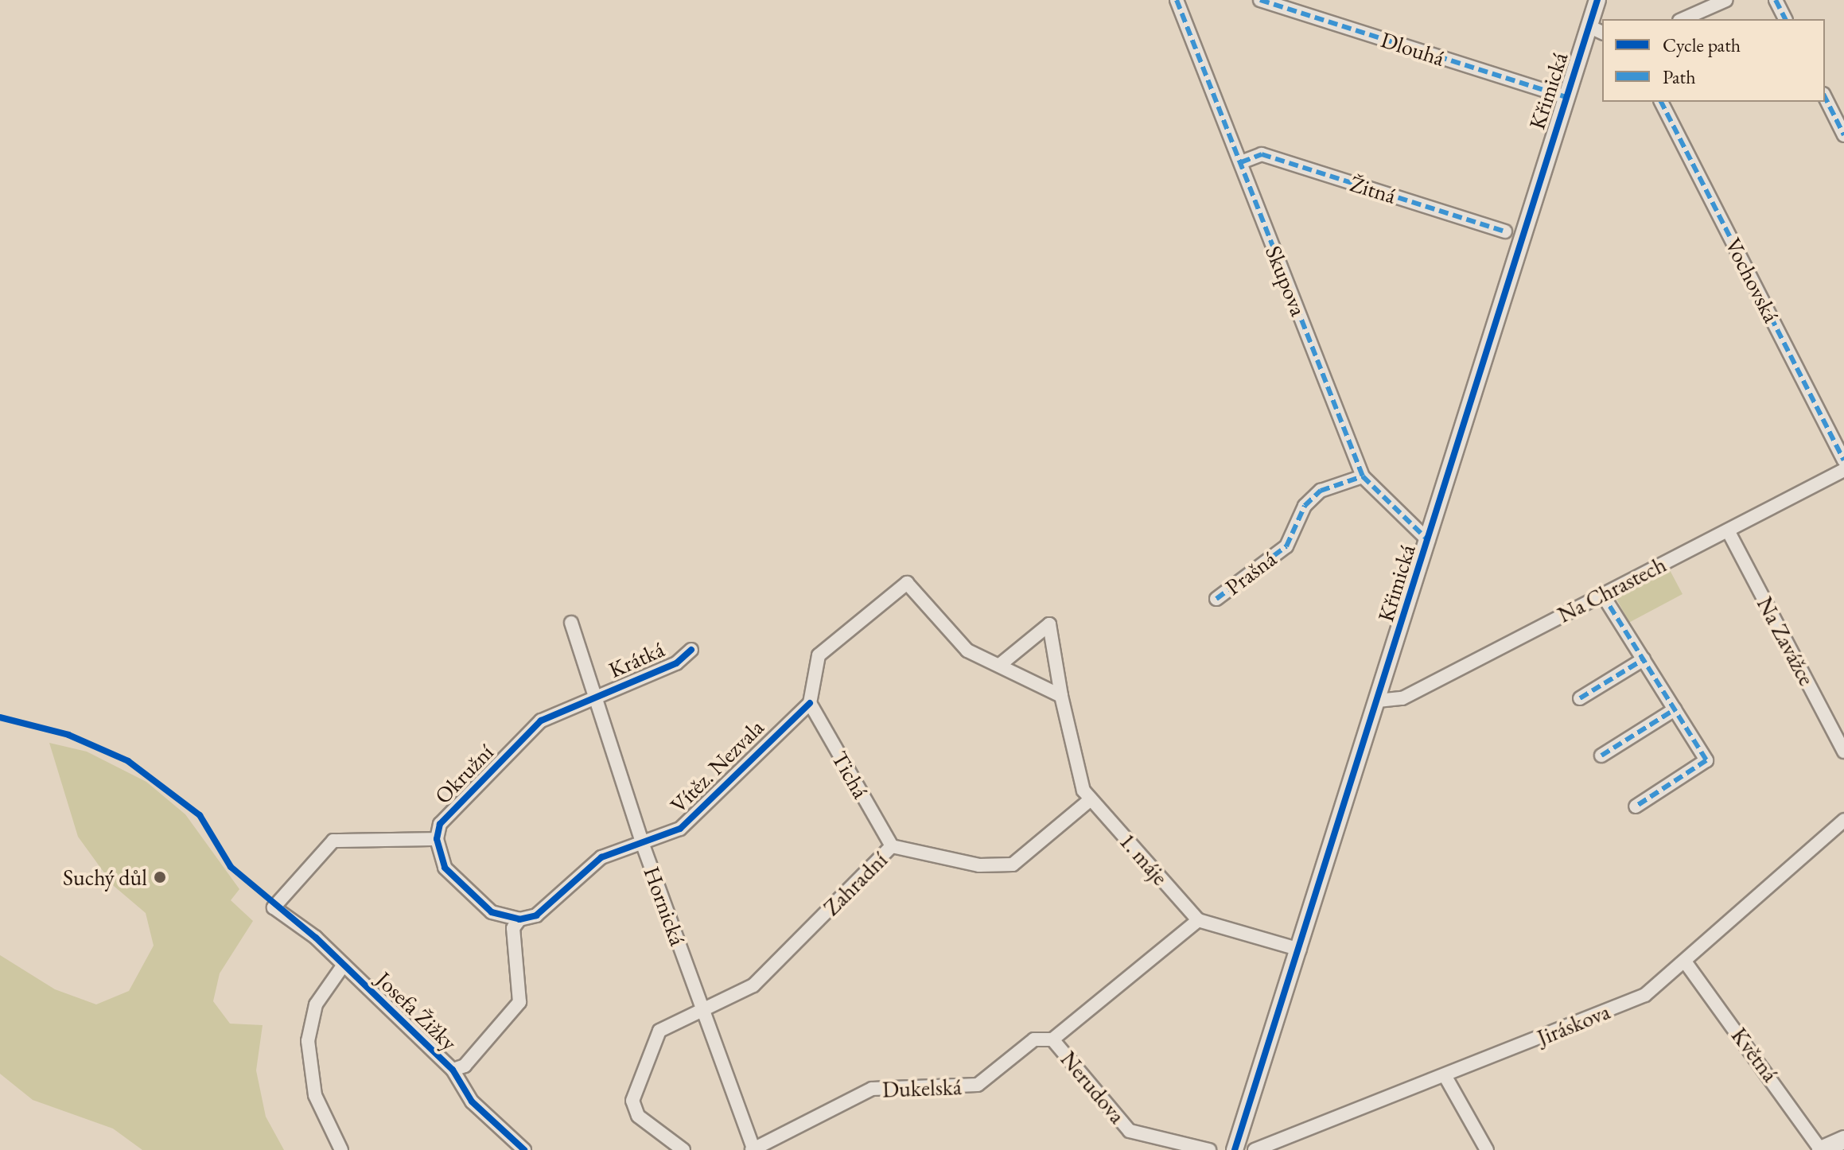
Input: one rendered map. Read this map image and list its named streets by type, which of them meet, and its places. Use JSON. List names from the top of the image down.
{
  "streets": {
    "street": [
      "Dlouhá",
      "Křimická",
      "Žitná",
      "Vochovská",
      "Skupova",
      "Prašná",
      "Na Chrastech",
      "Na Zavážce",
      "Krátká",
      "Vítěz. Nezvala",
      "Okružní",
      "Tichá",
      "1. máje",
      "Zahradní",
      "Hornická",
      "Josefa Žižky",
      "Jiráskova",
      "Květná",
      "Nerudova",
      "Dukelská"
    ]
  },
  "crossings": [
    ["Dlouhá", "Křimická"],
    ["Křimická", "Skupova"],
    ["Křimická", "Na Chrastech"],
    ["Žitná", "Skupova"],
    ["Skupova", "Prašná"],
    ["Na Chrastech", "Na Zavážce"],
    ["Krátká", "Okružní"],
    ["Krátká", "Hornická"],
    ["Vítěz. Nezvala", "Tichá"],
    ["Vítěz. Nezvala", "Hornická"],
    ["Okružní", "Hornická"],
    ["Okružní", "Josefa Žižky"],
    ["Tichá", "Zahradní"],
    ["1. máje", "Zahradní"],
    ["1. máje", "Dukelská"],
    ["Zahradní", "Hornická"],
    ["Hornická", "Dukelská"],
    ["Jiráskova", "Květná"],
    ["Nerudova", "Dukelská"]
  ],
  "places": ["Suchý důl"],
  "legend": ["Cycle path", "Path"]
}
